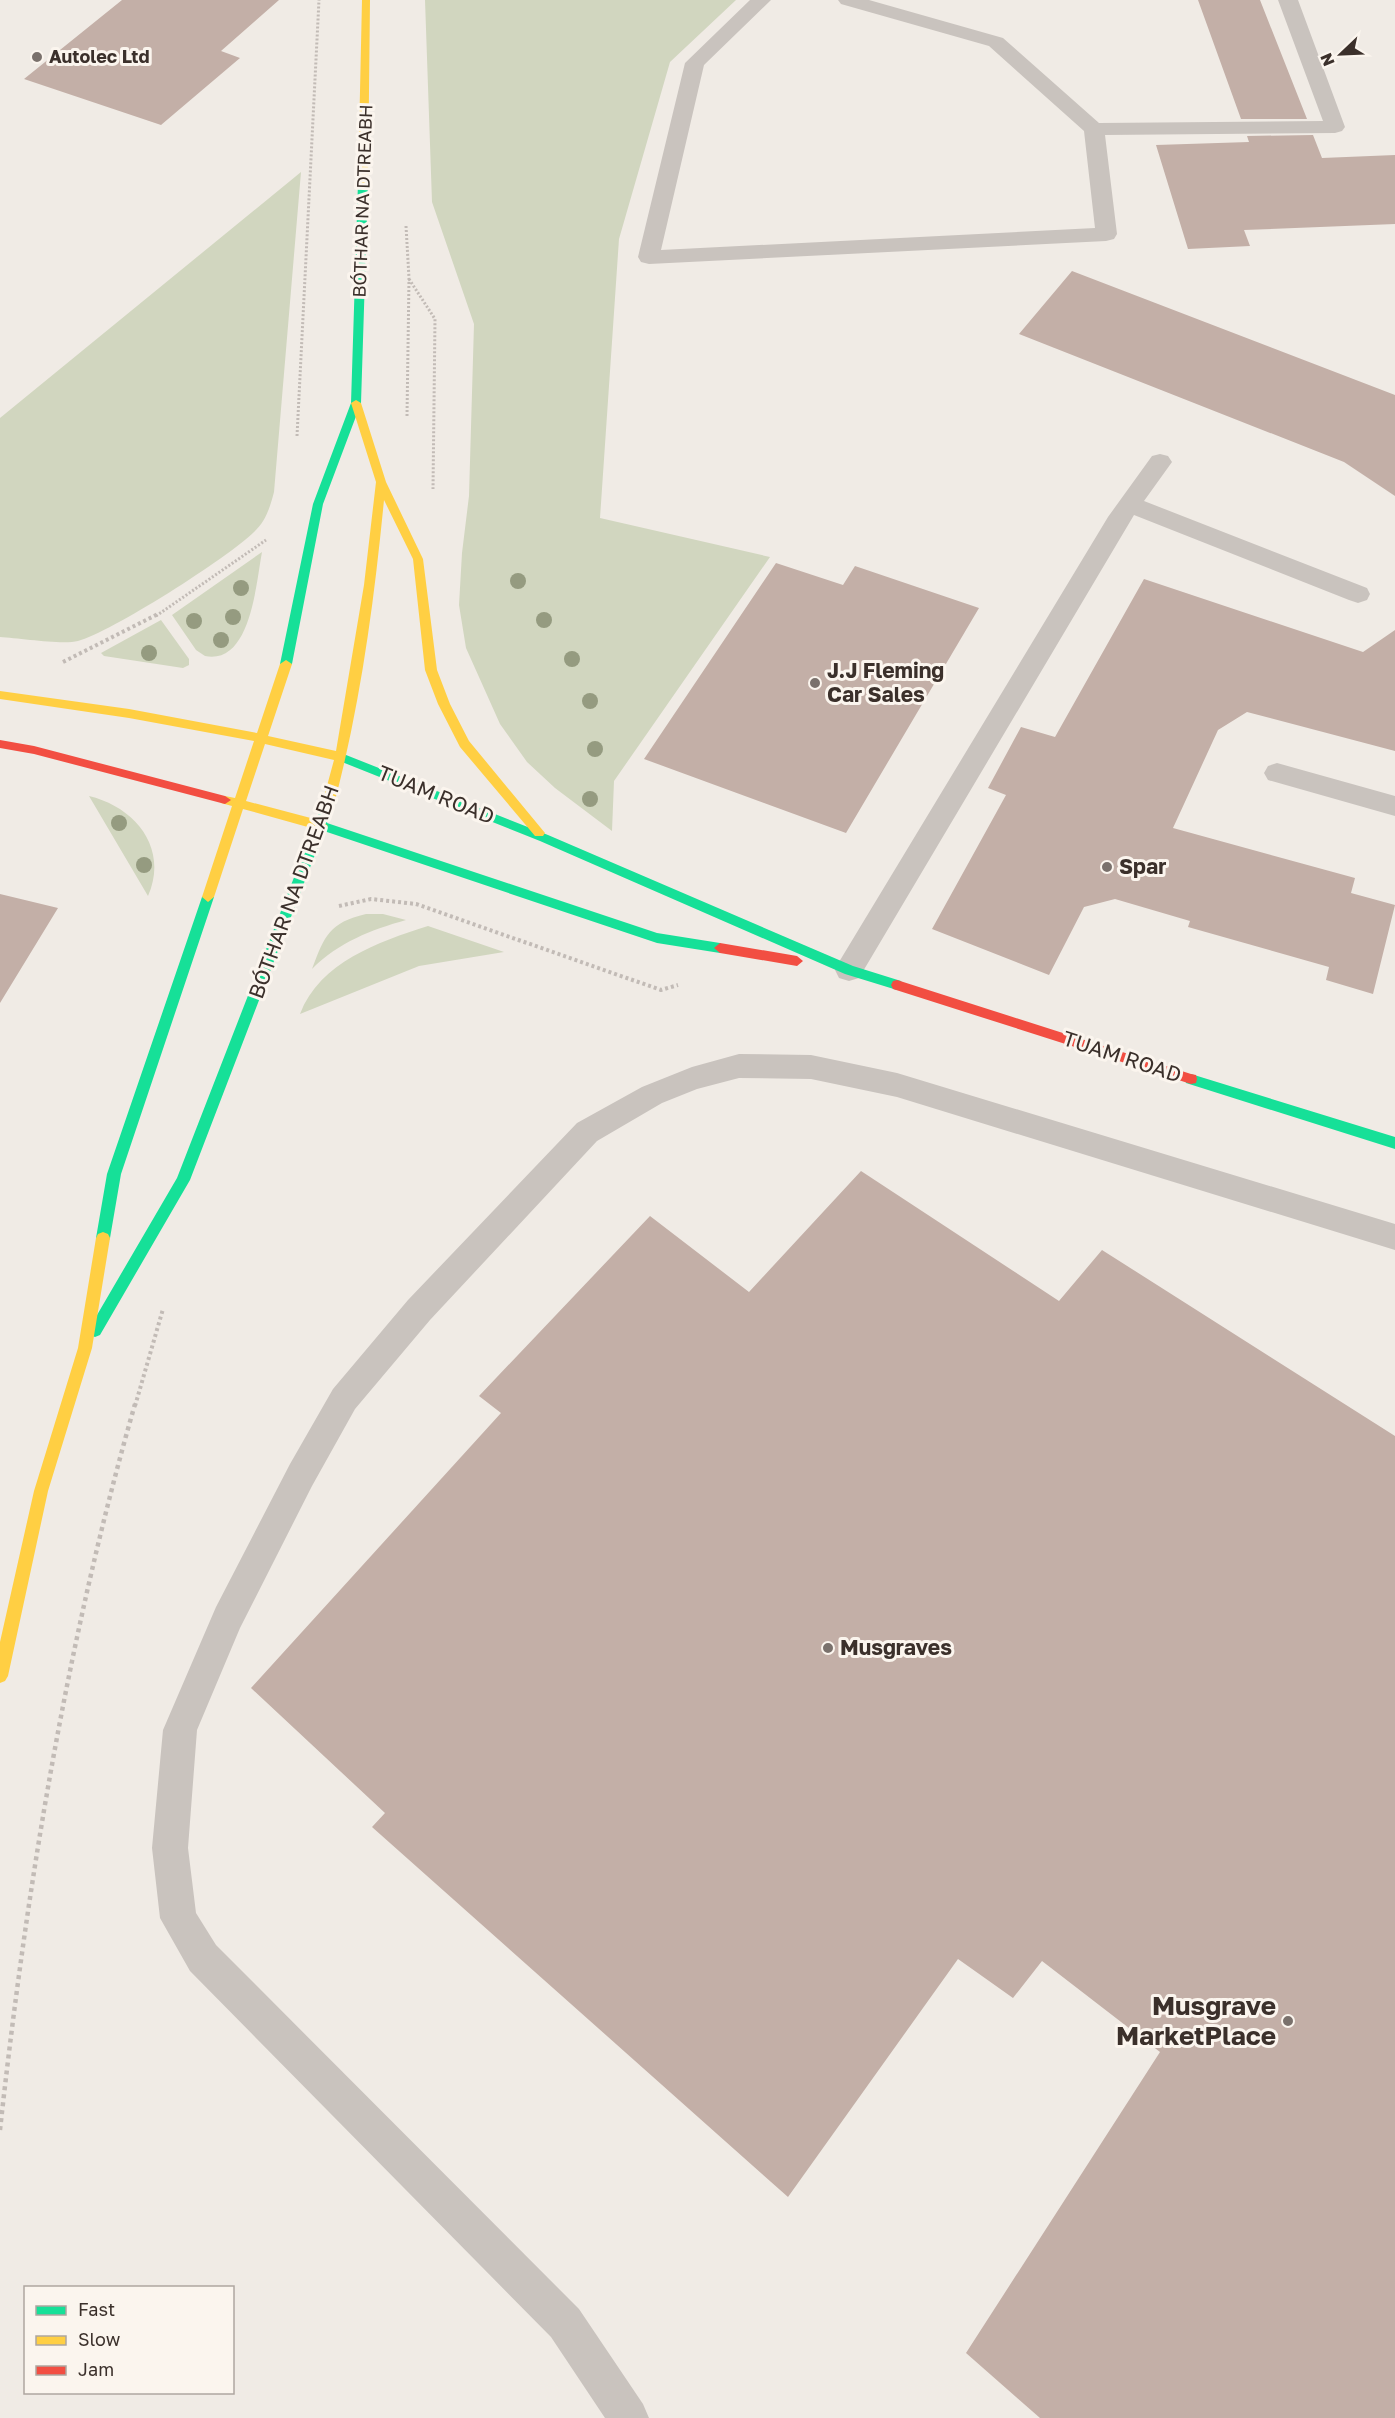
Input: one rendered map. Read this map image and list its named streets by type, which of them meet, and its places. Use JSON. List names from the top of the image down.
{
  "streets": {
    "main road": ["BÓTHAR NA DTREABH", "TUAM ROAD"]
  },
  "crossings": [
    ["BÓTHAR NA DTREABH", "TUAM ROAD"]
  ],
  "places": [
    "Autolec Ltd",
    "J.J Fleming Car Sales",
    "Spar",
    "Musgraves",
    "Musgrave MarketPlace"
  ],
  "legend": ["Fast", "Slow", "Jam"],
  "north": "bottom left"
}
